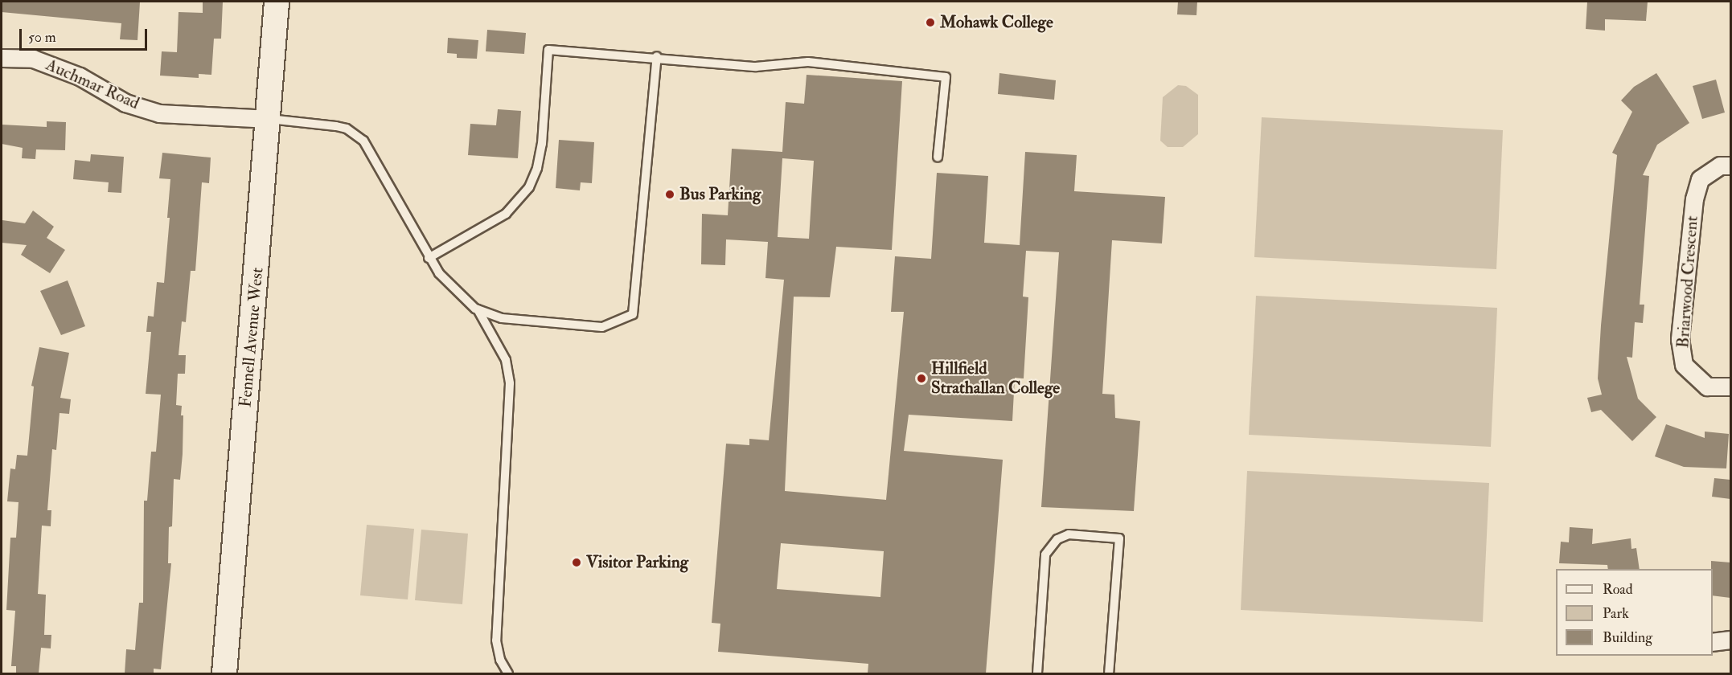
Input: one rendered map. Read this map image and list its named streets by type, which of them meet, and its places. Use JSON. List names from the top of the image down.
{
  "streets": {
    "main road": ["Fennell Avenue West"],
    "street": ["Auchmar Road", "Briarwood Crescent"]
  },
  "crossings": [
    ["Auchmar Road", "Fennell Avenue West"]
  ],
  "places": [
    "Mohawk College",
    "Bus Parking",
    "Hillfield Strathallan College",
    "Visitor Parking"
  ],
  "legend": ["Road", "Park", "Building"],
  "scale_bar": "50 m"
}
